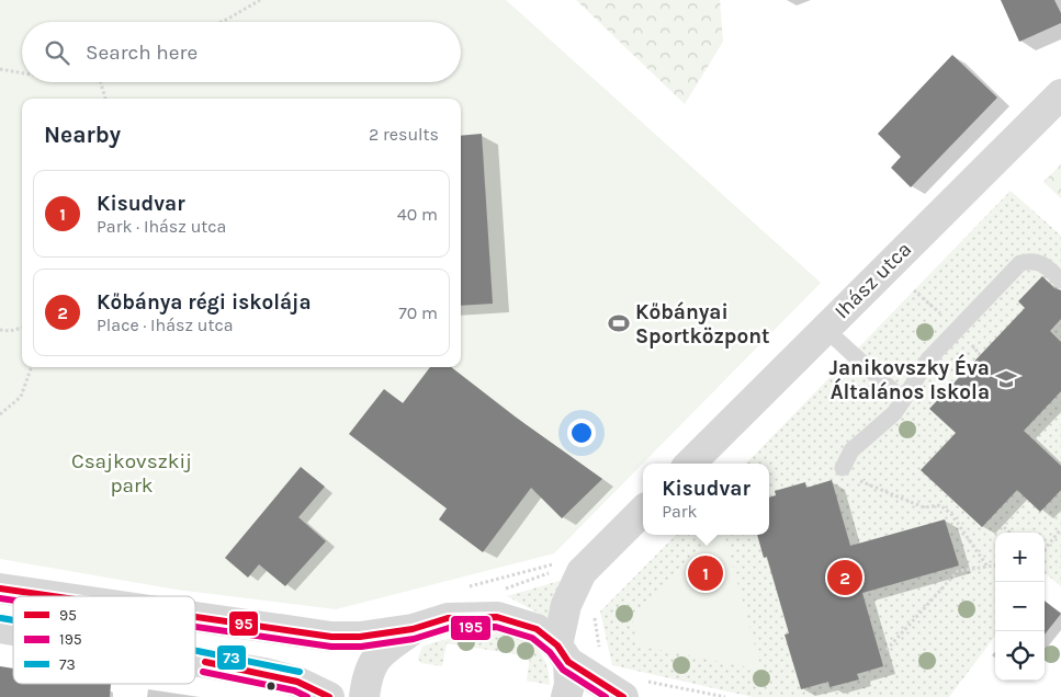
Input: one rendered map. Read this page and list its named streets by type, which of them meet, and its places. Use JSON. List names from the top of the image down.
{
  "streets": {
    "street": ["Ihász utca"]
  },
  "parks": ["Csajkovszkij park"],
  "places": {
    "sports": ["Kőbányai Sportközpont"],
    "school or university": ["Janikovszky Éva Általános Iskola"]
  },
  "lines": ["transit line 95", "transit line 195", "transit line 73"],
  "legend": ["95", "195", "73"],
  "page": {
    "search": "Search here",
    "heading": ["Nearby", "2 results"],
    "list": [
      {
        "mark": "1",
        "name": "Kisudvar",
        "note": "Park · Ihász utca",
        "value": "40 m"
      },
      {
        "mark": "2",
        "name": "Kőbánya régi iskolája",
        "note": "Place · Ihász utca",
        "value": "70 m"
      }
    ],
    "popup": ["Kisudvar", "Park"],
    "map_buttons": ["+", "−"],
    "pins": ["1", "2"]
  }
}
